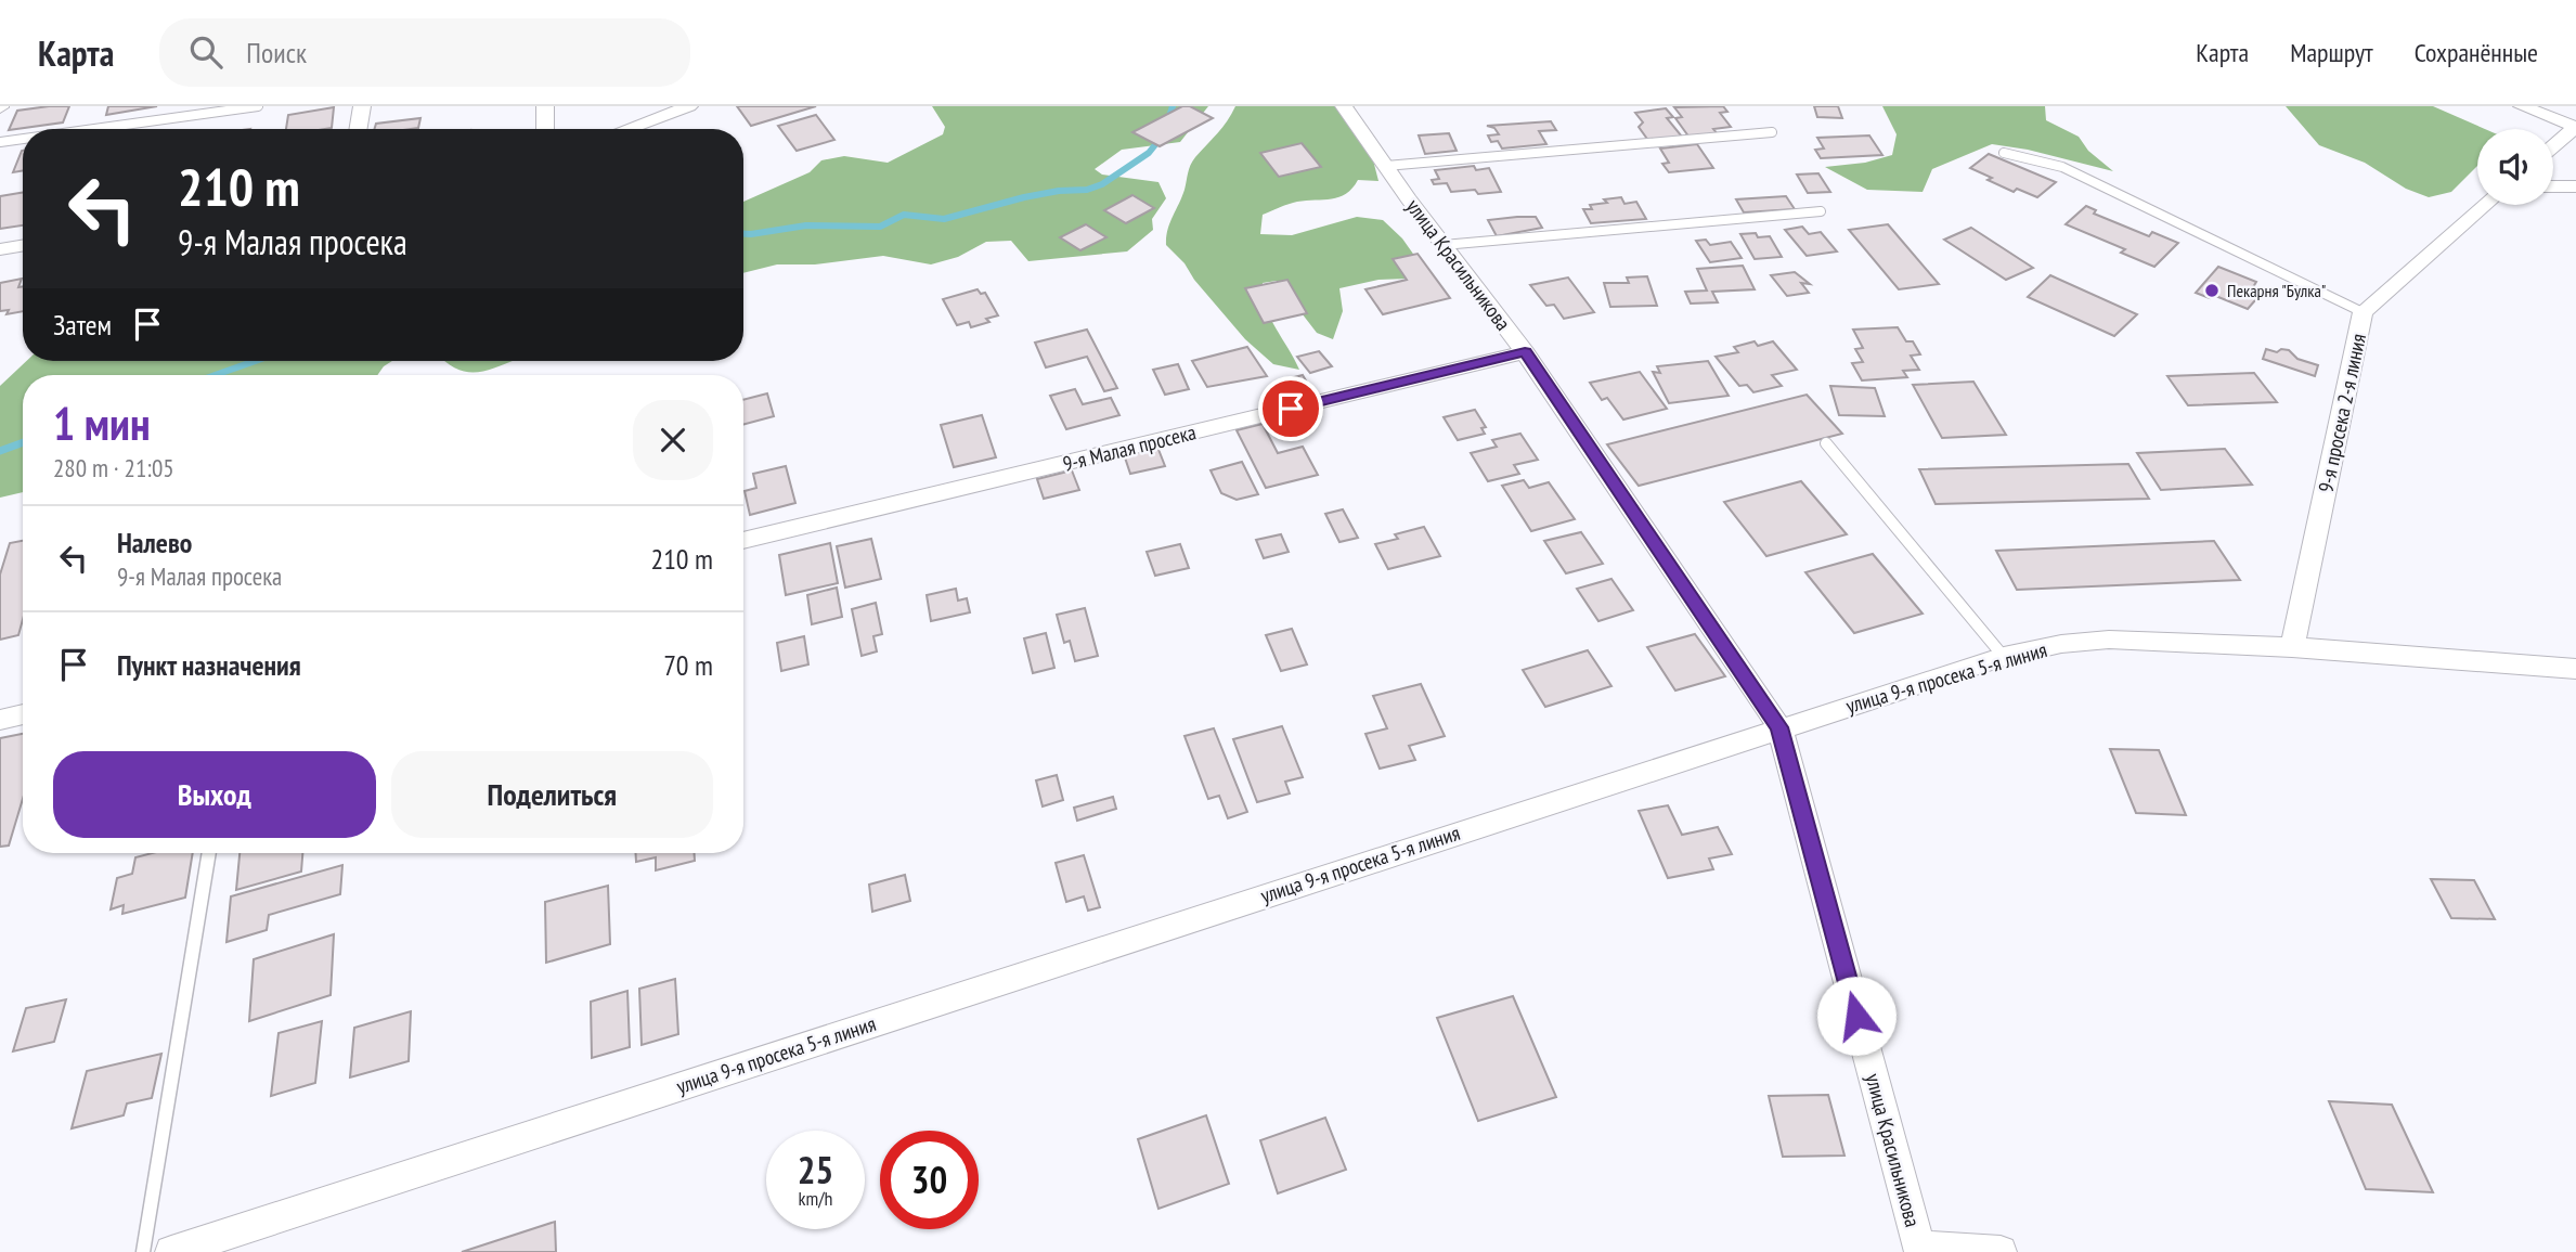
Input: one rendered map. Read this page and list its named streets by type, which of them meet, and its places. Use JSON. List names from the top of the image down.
{
  "streets": {
    "street": [
      "улица Красильникова",
      "9-я просека 2-я линия",
      "9-я Малая просека",
      "улица 9-я просека 5-я линия"
    ]
  },
  "crossings": [
    ["улица Красильникова", "9-я Малая просека"],
    ["улица Красильникова", "улица 9-я просека 5-я линия"],
    ["9-я просека 2-я линия", "улица 9-я просека 5-я линия"]
  ],
  "places": ["Пекарня \"Булка\""],
  "page": {
    "header": "Карта",
    "search": "Поиск",
    "nav": ["Карта", "Маршрут", "Сохранённые"],
    "turn": ["210 m", "9-я Малая просека"],
    "then": "Затем",
    "heading": ["1 мин", "280 m · 21:05"],
    "list": [
      {
        "name": "Налево",
        "note": "9-я Малая просека",
        "value": "210 m"
      },
      {
        "name": "Пункт назначения",
        "value": "70 m"
      }
    ],
    "buttons": ["Выход", "Поделиться"],
    "speed": "25 km/h",
    "limit": "30"
  }
}
